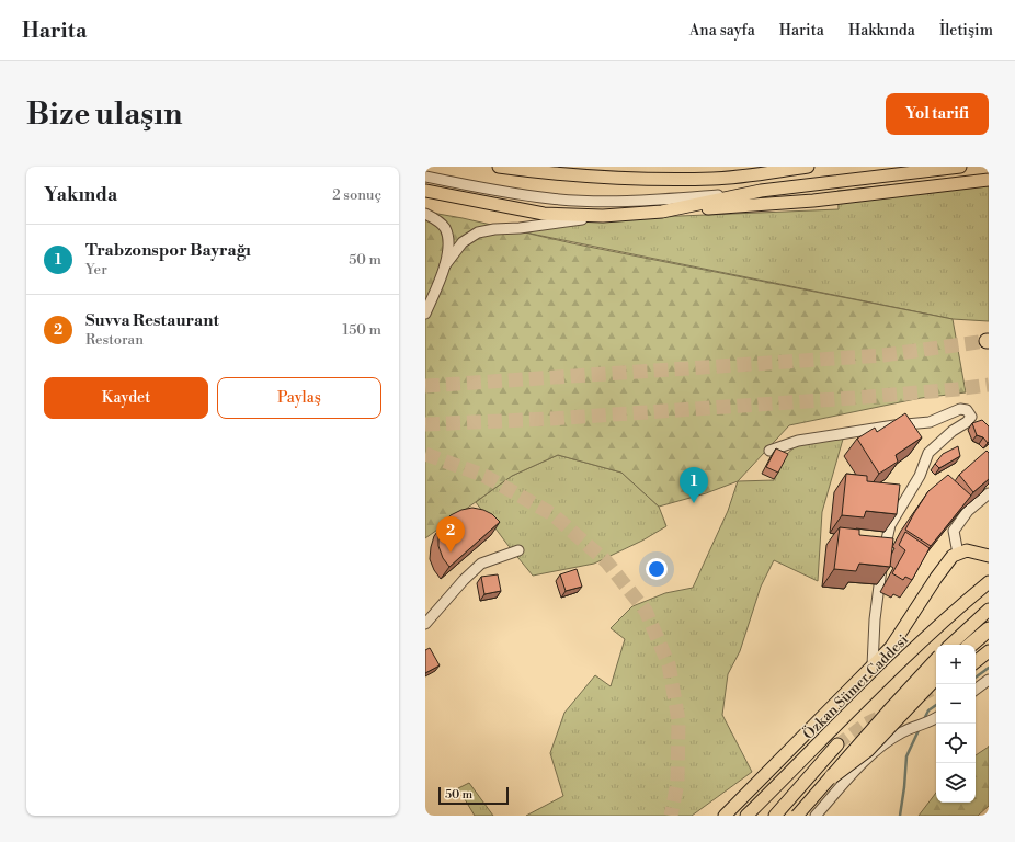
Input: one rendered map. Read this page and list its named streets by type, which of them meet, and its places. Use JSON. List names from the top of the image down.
{
  "streets": {
    "main road": ["Özkan Sümer Caddesi"]
  },
  "scale_bar": "50 m",
  "page": {
    "header": "Harita",
    "nav": [
      "Ana sayfa",
      "Harita",
      "Hakkında",
      "İletişim"
    ],
    "buttons": [
      "Yol tarifi",
      ["Kaydet", "Paylaş"]
    ],
    "title": "Bize ulaşın",
    "heading": ["Yakında", "2 sonuç"],
    "list": [
      {
        "mark": "1",
        "name": "Trabzonspor Bayrağı",
        "note": "Yer",
        "value": "50 m"
      },
      {
        "mark": "2",
        "name": "Suvva Restaurant",
        "note": "Restoran",
        "value": "150 m"
      }
    ],
    "pins": ["1", "2"],
    "map_buttons": ["+", "−"],
    "scale": "50 m"
  }
}
